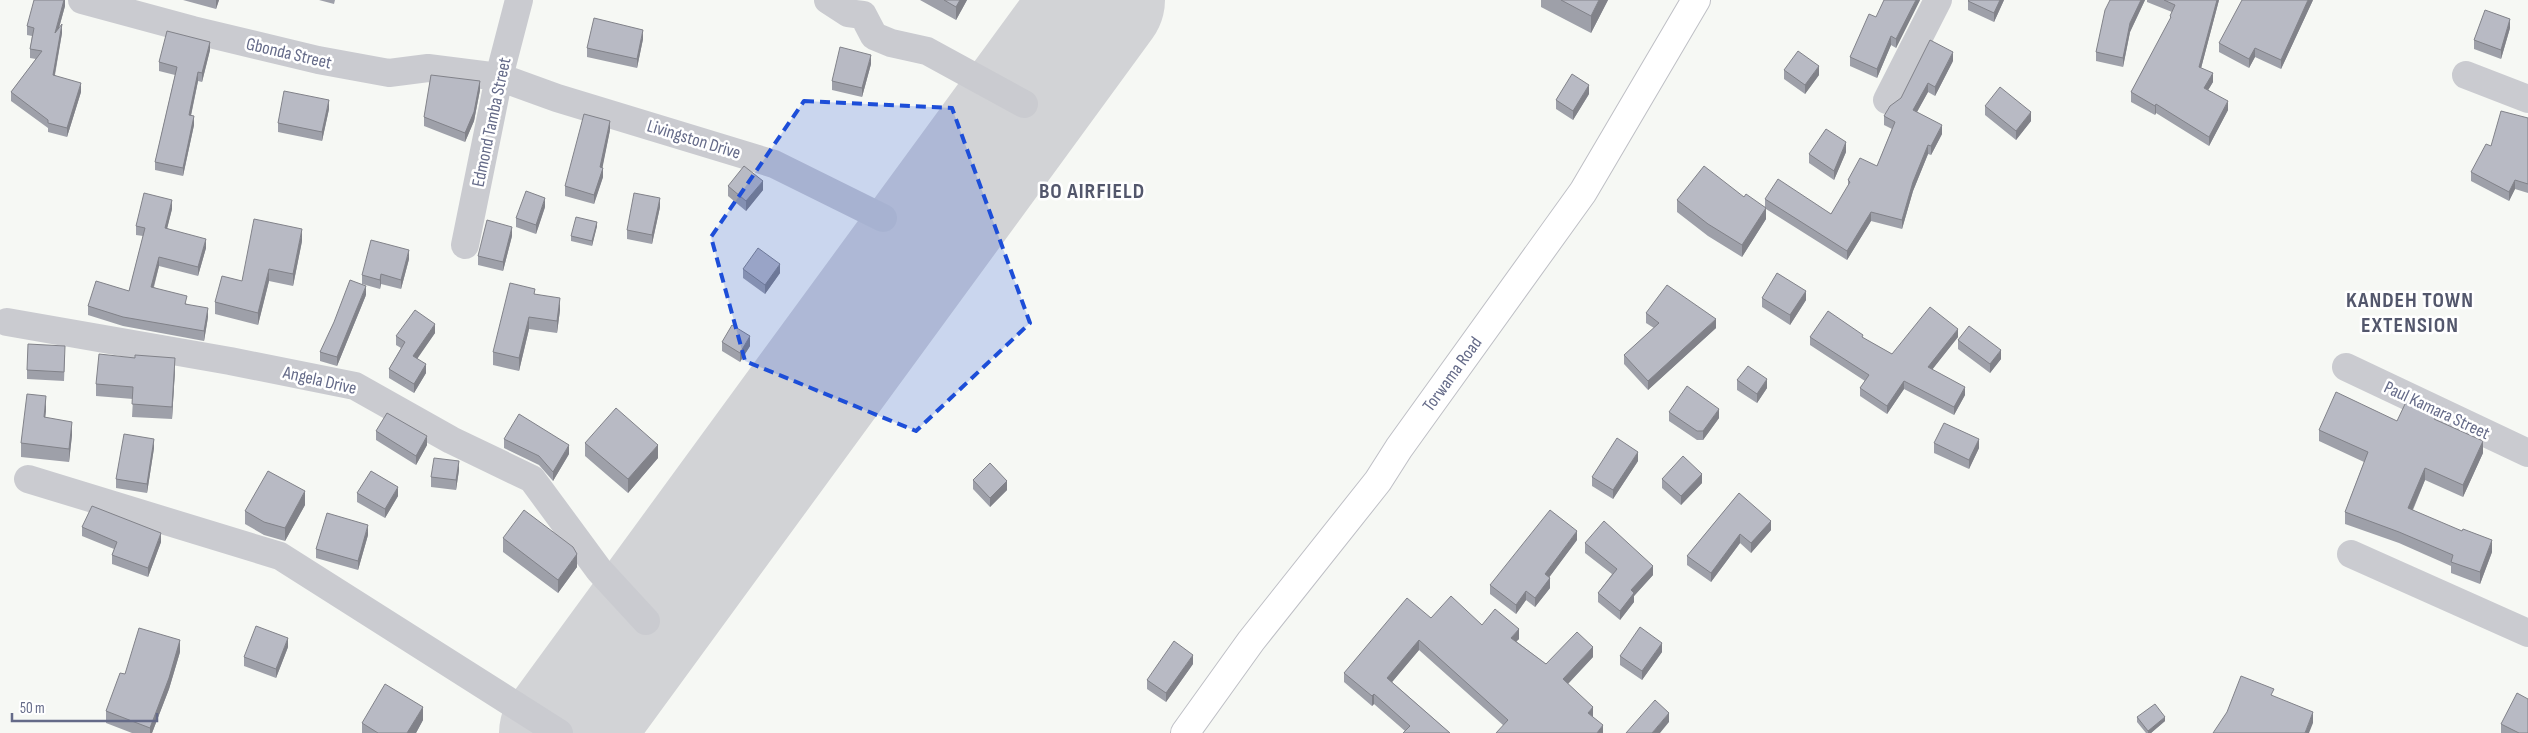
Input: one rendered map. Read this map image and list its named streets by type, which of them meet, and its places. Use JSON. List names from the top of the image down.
{
  "streets": {
    "main road": ["Torwama Road"],
    "street": [
      "Gbonda Street",
      "Edmond Tamba Street",
      "Livingston Drive",
      "Angela Drive",
      "Paul Kamara Street"
    ]
  },
  "crossings": [
    ["Gbonda Street", "Edmond Tamba Street"],
    ["Gbonda Street", "Livingston Drive"],
    ["Edmond Tamba Street", "Livingston Drive"]
  ],
  "districts": ["BO AIRFIELD", "KANDEH TOWN EXTENSION"],
  "scale_bar": "50 m"
}
